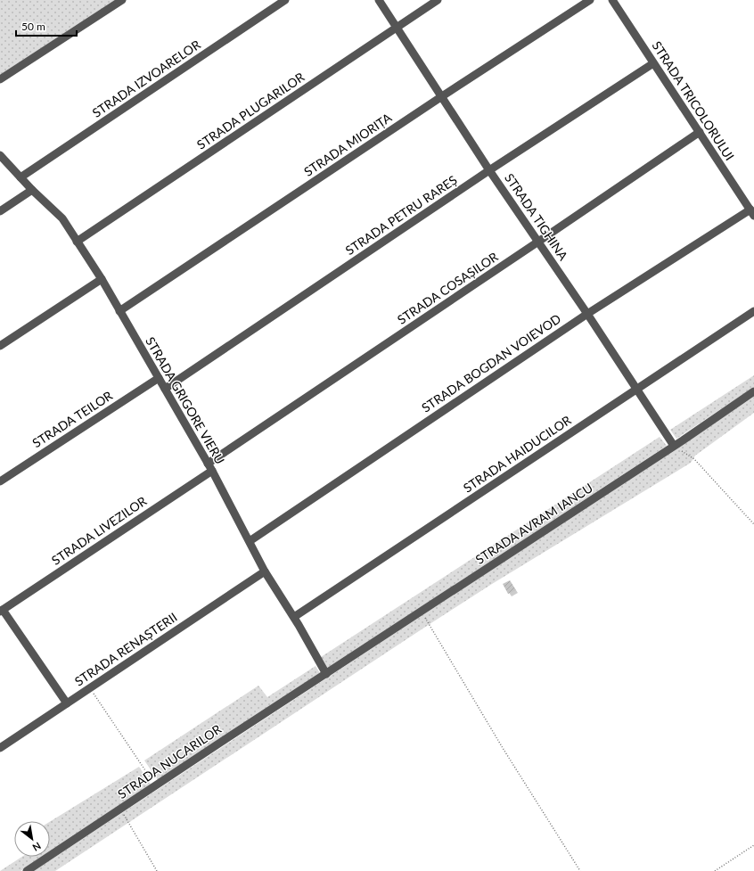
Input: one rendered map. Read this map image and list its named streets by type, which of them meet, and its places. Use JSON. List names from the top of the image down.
{
  "streets": {
    "street": [
      "STRADA IZVOARELOR",
      "STRADA TRICOLORULUI",
      "STRADA PLUGARILOR",
      "STRADA MIORIȚA",
      "STRADA PETRU RAREȘ",
      "STRADA TIGHINA",
      "STRADA COSAȘILOR",
      "STRADA BOGDAN VOIEVOD",
      "STRADA GRIGORE VIERU",
      "STRADA TEILOR",
      "STRADA HAIDUCILOR",
      "STRADA AVRAM IANCU",
      "STRADA LIVEZILOR",
      "STRADA RENAȘTERII",
      "STRADA NUCARILOR"
    ]
  },
  "crossings": [
    ["STRADA IZVOARELOR", "STRADA GRIGORE VIERU"],
    ["STRADA TRICOLORULUI", "STRADA PETRU RAREȘ"],
    ["STRADA TRICOLORULUI", "STRADA COSAȘILOR"],
    ["STRADA TRICOLORULUI", "STRADA BOGDAN VOIEVOD"],
    ["STRADA PLUGARILOR", "STRADA TIGHINA"],
    ["STRADA PLUGARILOR", "STRADA GRIGORE VIERU"],
    ["STRADA MIORIȚA", "STRADA TIGHINA"],
    ["STRADA MIORIȚA", "STRADA GRIGORE VIERU"],
    ["STRADA PETRU RAREȘ", "STRADA TIGHINA"],
    ["STRADA PETRU RAREȘ", "STRADA GRIGORE VIERU"],
    ["STRADA TIGHINA", "STRADA COSAȘILOR"],
    ["STRADA TIGHINA", "STRADA BOGDAN VOIEVOD"],
    ["STRADA TIGHINA", "STRADA HAIDUCILOR"],
    ["STRADA TIGHINA", "STRADA AVRAM IANCU"],
    ["STRADA COSAȘILOR", "STRADA GRIGORE VIERU"],
    ["STRADA BOGDAN VOIEVOD", "STRADA GRIGORE VIERU"],
    ["STRADA GRIGORE VIERU", "STRADA TEILOR"],
    ["STRADA GRIGORE VIERU", "STRADA HAIDUCILOR"],
    ["STRADA GRIGORE VIERU", "STRADA AVRAM IANCU"],
    ["STRADA GRIGORE VIERU", "STRADA LIVEZILOR"],
    ["STRADA GRIGORE VIERU", "STRADA RENAȘTERII"],
    ["STRADA GRIGORE VIERU", "STRADA NUCARILOR"],
    ["STRADA AVRAM IANCU", "STRADA NUCARILOR"]
  ],
  "scale_bar": "50 m",
  "north": "bottom right"
}
